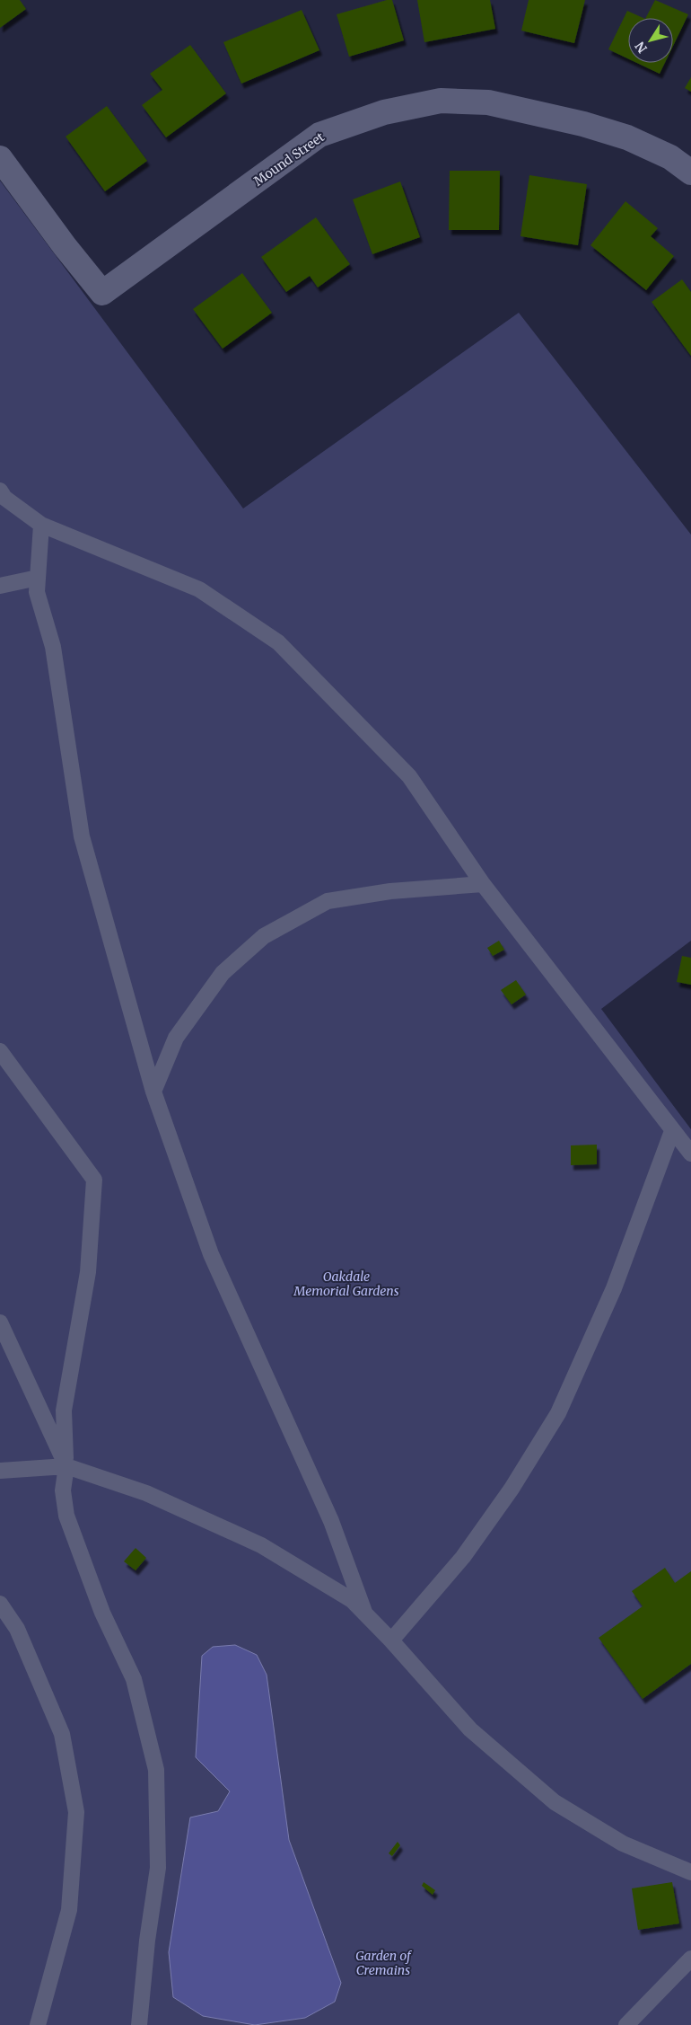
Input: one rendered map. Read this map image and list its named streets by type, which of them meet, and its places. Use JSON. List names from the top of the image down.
{
  "streets": {
    "street": ["Mound Street"]
  },
  "parks": ["Oakdale Memorial Gardens", "Garden of Cremains"],
  "north": "bottom left"
}
